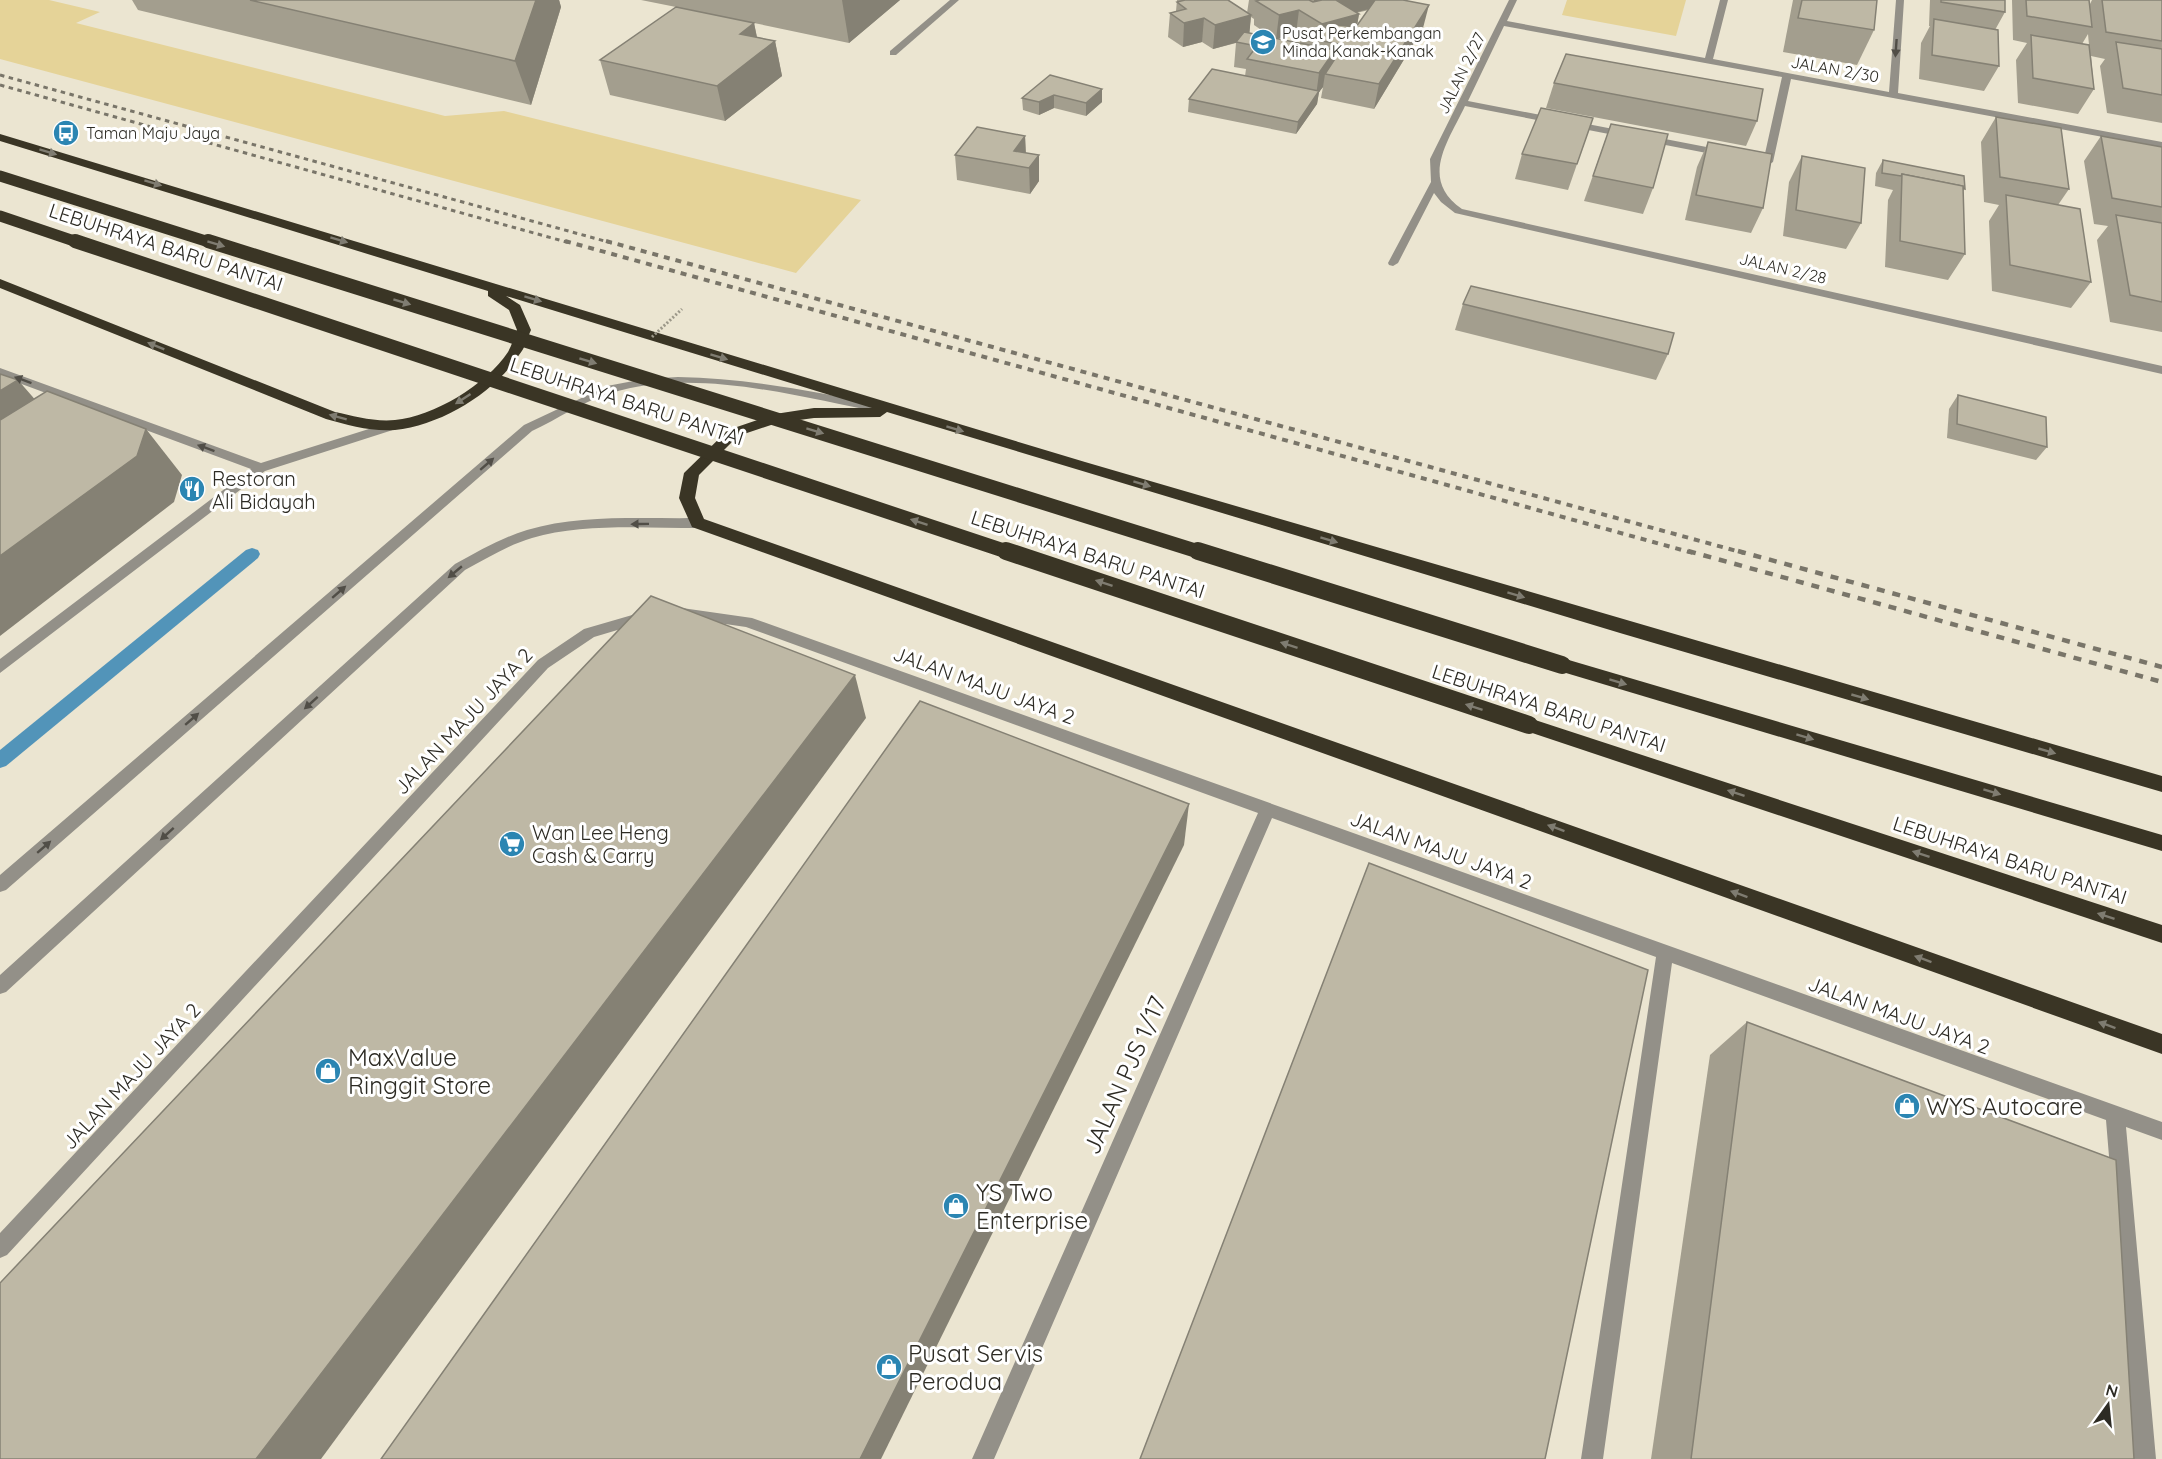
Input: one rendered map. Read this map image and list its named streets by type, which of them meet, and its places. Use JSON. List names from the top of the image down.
{
  "streets": {
    "highway": ["LEBUHRAYA BARU PANTAI"],
    "street": [
      "JALAN 2/30",
      "JALAN 2/27",
      "JALAN 2/28",
      "JALAN MAJU JAYA 2",
      "JALAN PJS 1/17"
    ]
  },
  "crossings": [
    ["JALAN 2/30", "JALAN 2/27"],
    ["JALAN 2/27", "JALAN 2/28"],
    ["JALAN MAJU JAYA 2", "JALAN PJS 1/17"]
  ],
  "places": {
    "school or university": ["Pusat Perkembangan Minda Kanak-Kanak"],
    "bus stop": ["Taman Maju Jaya"],
    "restaurant": ["Restoran Ali Bidayah"],
    "supermarket": ["Wan Lee Heng Cash & Carry"],
    "shop": [
      "MaxValue Ringgit Store",
      "WYS Autocare",
      "YS Two Enterprise",
      "Pusat Servis Perodua"
    ]
  },
  "north": "top"
}
